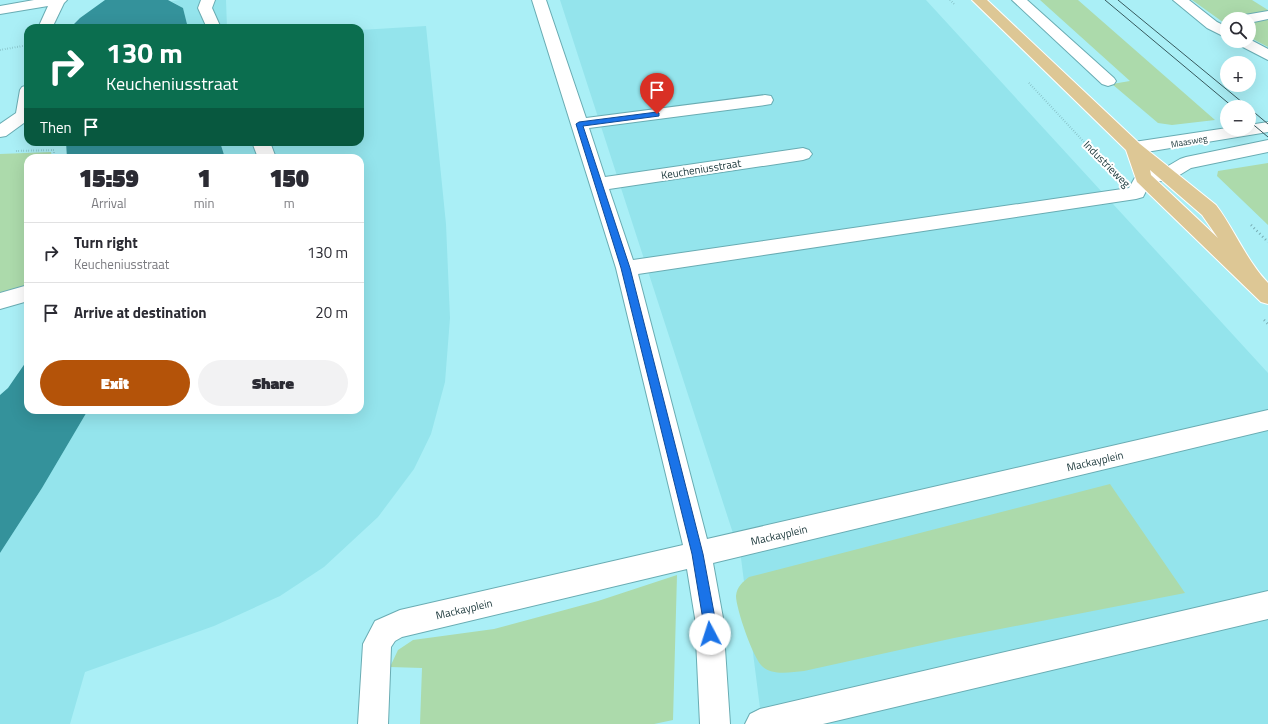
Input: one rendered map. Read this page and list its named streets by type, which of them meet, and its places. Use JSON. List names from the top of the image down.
{
  "streets": {
    "main road": ["Industrieweg"],
    "street": ["Maasweg", "Keucheniusstraat", "Mackayplein"]
  },
  "crossings": [
    ["Maasweg", "Industrieweg"]
  ],
  "page": {
    "map_buttons": ["+", "−"],
    "turn": ["130 m", "Keucheniusstraat"],
    "then": "Then",
    "eta": [
      "15:59",
      "Arrival",
      "1",
      "min",
      "150",
      "m"
    ],
    "list": [
      {
        "name": "Turn right",
        "note": "Keucheniusstraat",
        "value": "130 m"
      },
      {
        "name": "Arrive at destination",
        "value": "20 m"
      }
    ],
    "buttons": ["Exit", "Share"]
  }
}
